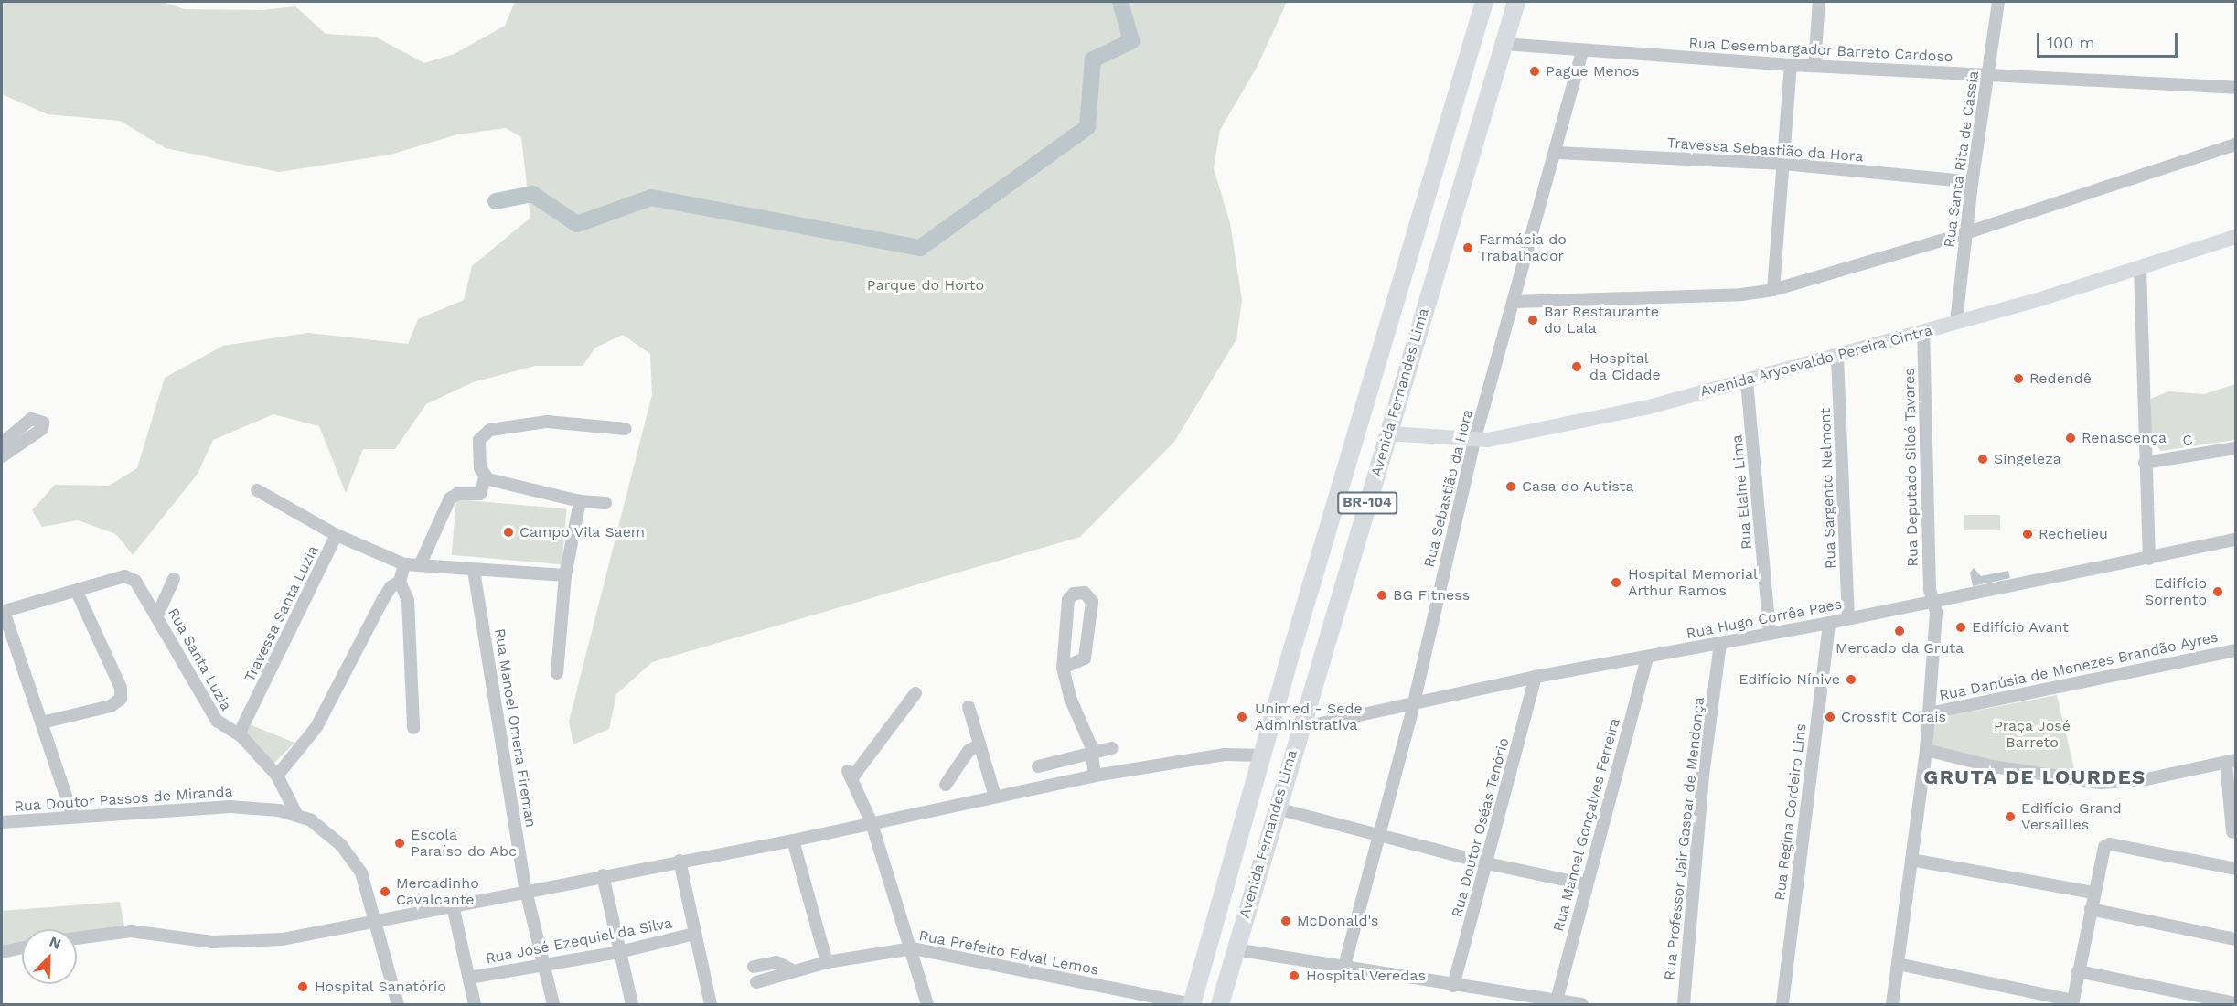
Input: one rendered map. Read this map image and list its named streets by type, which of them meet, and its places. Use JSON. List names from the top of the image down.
{
  "streets": {
    "highway": ["Avenida Fernandes Lima", "BR-104"],
    "main road": ["Avenida Aryosvaldo Pereira Cintra"],
    "street": [
      "Rua Desembargador Barreto Cardoso",
      "Travessa Sebastião da Hora",
      "Rua Santa Rita de Cássia",
      "C",
      "Rua Deputado Siloé Tavares",
      "Rua Sebastião da Hora",
      "Rua Sargento Nelmont",
      "Rua Elaine Lima",
      "Travessa Santa Luzia",
      "Rua Hugo Corrêa Paes",
      "Rua Santa Luzia",
      "Rua Danúsia de Menezes Brandão Ayres",
      "Rua Manoel Omena Fireman",
      "Rua Doutor Passos de Miranda",
      "Rua Regina Cordeiro Lins",
      "Rua Manoel Gonçalves Ferreira",
      "Rua Doutor Oséas Tenório",
      "Rua Professor Jair Gaspar de Mendonça",
      "Rua José Ezequiel da Silva",
      "Rua Prefeito Edval Lemos"
    ]
  },
  "crossings": [
    ["Rua Desembargador Barreto Cardoso", "Rua Santa Rita de Cássia"],
    ["Rua Desembargador Barreto Cardoso", "Avenida Fernandes Lima"],
    ["Rua Desembargador Barreto Cardoso", "Rua Sebastião da Hora"],
    ["Travessa Sebastião da Hora", "Rua Santa Rita de Cássia"],
    ["Travessa Sebastião da Hora", "Rua Sebastião da Hora"],
    ["Rua Santa Rita de Cássia", "Avenida Aryosvaldo Pereira Cintra"],
    ["Avenida Aryosvaldo Pereira Cintra", "Avenida Fernandes Lima"],
    ["Avenida Aryosvaldo Pereira Cintra", "Rua Deputado Siloé Tavares"],
    ["Avenida Aryosvaldo Pereira Cintra", "Rua Sebastião da Hora"],
    ["Avenida Aryosvaldo Pereira Cintra", "Rua Sargento Nelmont"],
    ["Avenida Aryosvaldo Pereira Cintra", "Rua Elaine Lima"],
    ["Avenida Fernandes Lima", "Rua Hugo Corrêa Paes"],
    ["Avenida Fernandes Lima", "Rua Prefeito Edval Lemos"],
    ["Rua Deputado Siloé Tavares", "Rua Hugo Corrêa Paes"],
    ["Rua Deputado Siloé Tavares", "Rua Danúsia de Menezes Brandão Ayres"],
    ["Rua Sebastião da Hora", "Rua Hugo Corrêa Paes"],
    ["Rua Sargento Nelmont", "Rua Hugo Corrêa Paes"],
    ["Rua Elaine Lima", "Rua Hugo Corrêa Paes"],
    ["Travessa Santa Luzia", "Rua Santa Luzia"],
    ["Rua Hugo Corrêa Paes", "Rua Regina Cordeiro Lins"],
    ["Rua Hugo Corrêa Paes", "Rua Manoel Gonçalves Ferreira"],
    ["Rua Hugo Corrêa Paes", "Rua Doutor Oséas Tenório"],
    ["Rua Hugo Corrêa Paes", "Rua Professor Jair Gaspar de Mendonça"],
    ["Rua Santa Luzia", "Rua Doutor Passos de Miranda"],
    ["Rua Manoel Omena Fireman", "Rua José Ezequiel da Silva"]
  ],
  "districts": ["GRUTA DE LOURDES"],
  "parks": ["Parque do Horto", "Praça José Barreto"],
  "places": [
    "Pague Menos",
    "Farmácia do Trabalhador",
    "Bar Restaurante do Lala",
    "Hospital da Cidade",
    "Redendê",
    "Renascença",
    "Singeleza",
    "Casa do Autista",
    "Campo Vila Saem",
    "Rechelieu",
    "Hospital Memorial Arthur Ramos",
    "Edifício Sorrento",
    "BG Fitness",
    "Edifício Avant",
    "Mercado da Gruta",
    "Edifício Nínive",
    "Unimed - Sede Administrativa",
    "Crossfit Corais",
    "Edifício Grand Versailles",
    "Escola Paraíso do Abc",
    "Mercadinho Cavalcante",
    "McDonald's",
    "Hospital Veredas",
    "Hospital Sanatório"
  ],
  "scale_bar": "100 m",
  "north": "top right"
}
